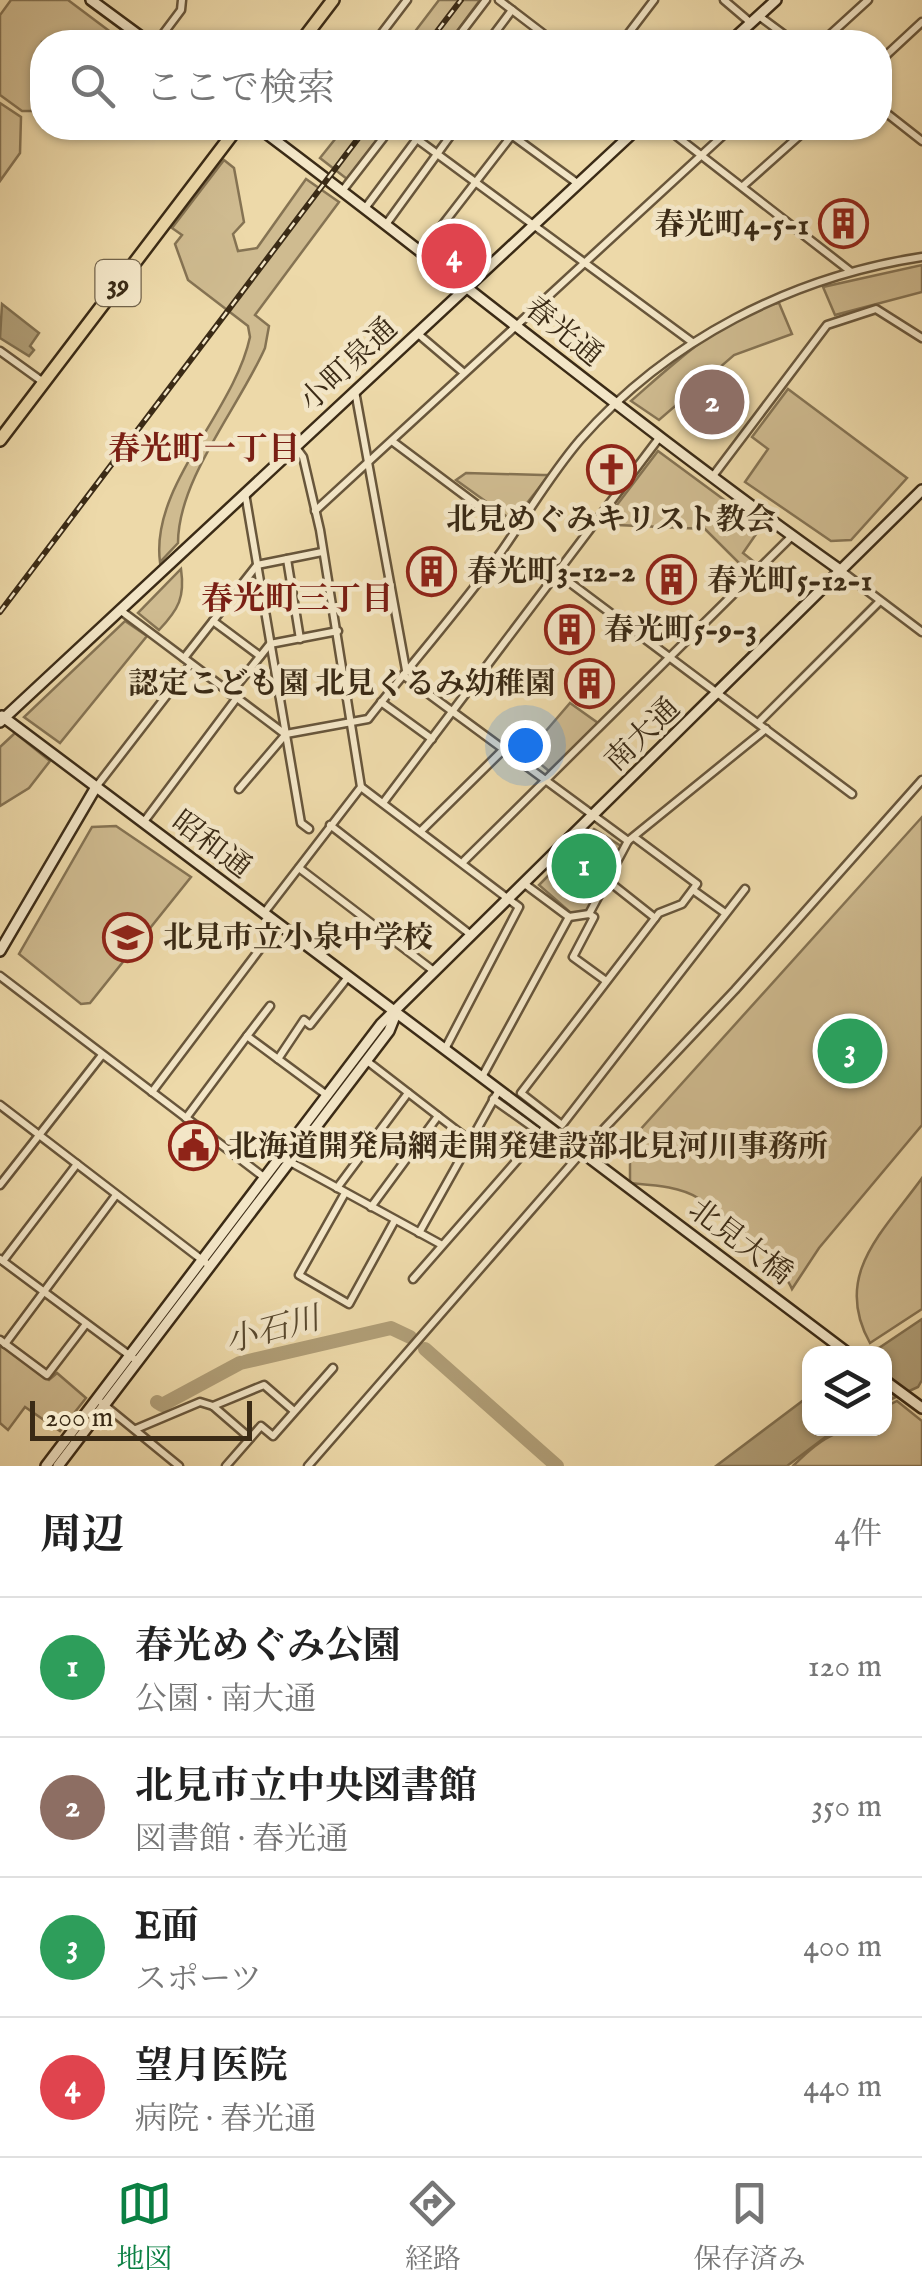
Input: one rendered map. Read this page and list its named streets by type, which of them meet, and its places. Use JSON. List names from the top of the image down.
{
  "streets": {
    "highway": ["39"],
    "street": [
      "春光通",
      "小町泉通",
      "南大通",
      "昭和通",
      "北見大橋"
    ]
  },
  "crossings": [
    ["春光通", "小町泉通"],
    ["春光通", "南大通"],
    ["小町泉通", "昭和通"],
    ["南大通", "昭和通"],
    ["昭和通", "北見大橋"]
  ],
  "districts": ["春光町一丁目", "春光町三丁目"],
  "water": ["小石川"],
  "places": {
    "building": [
      "春光町4-5-1",
      "春光町3-12-2",
      "春光町5-12-1",
      "春光町5-9-3",
      "認定こども園 北見くるみ幼稚園"
    ],
    "church": ["北見めぐみキリスト教会"],
    "school or university": ["北見市立小泉中学校"],
    "public building": ["北海道開発局網走開発建設部北見河川事務所"]
  },
  "scale_bar": "200 m",
  "page": {
    "search": "ここで検索",
    "pins": [
      "4",
      "2",
      "1",
      "3"
    ],
    "scale": "200 m",
    "heading": ["周辺", "4件"],
    "list": [
      {
        "mark": "1",
        "name": "春光めぐみ公園",
        "note": "公園 · 南大通",
        "value": "120 m"
      },
      {
        "mark": "2",
        "name": "北見市立中央図書館",
        "note": "図書館 · 春光通",
        "value": "350 m"
      },
      {
        "mark": "3",
        "name": "E面",
        "note": "スポーツ",
        "value": "400 m"
      },
      {
        "mark": "4",
        "name": "望月医院",
        "note": "病院 · 春光通",
        "value": "440 m"
      }
    ],
    "nav": ["地図", "経路", "保存済み"]
  }
}
